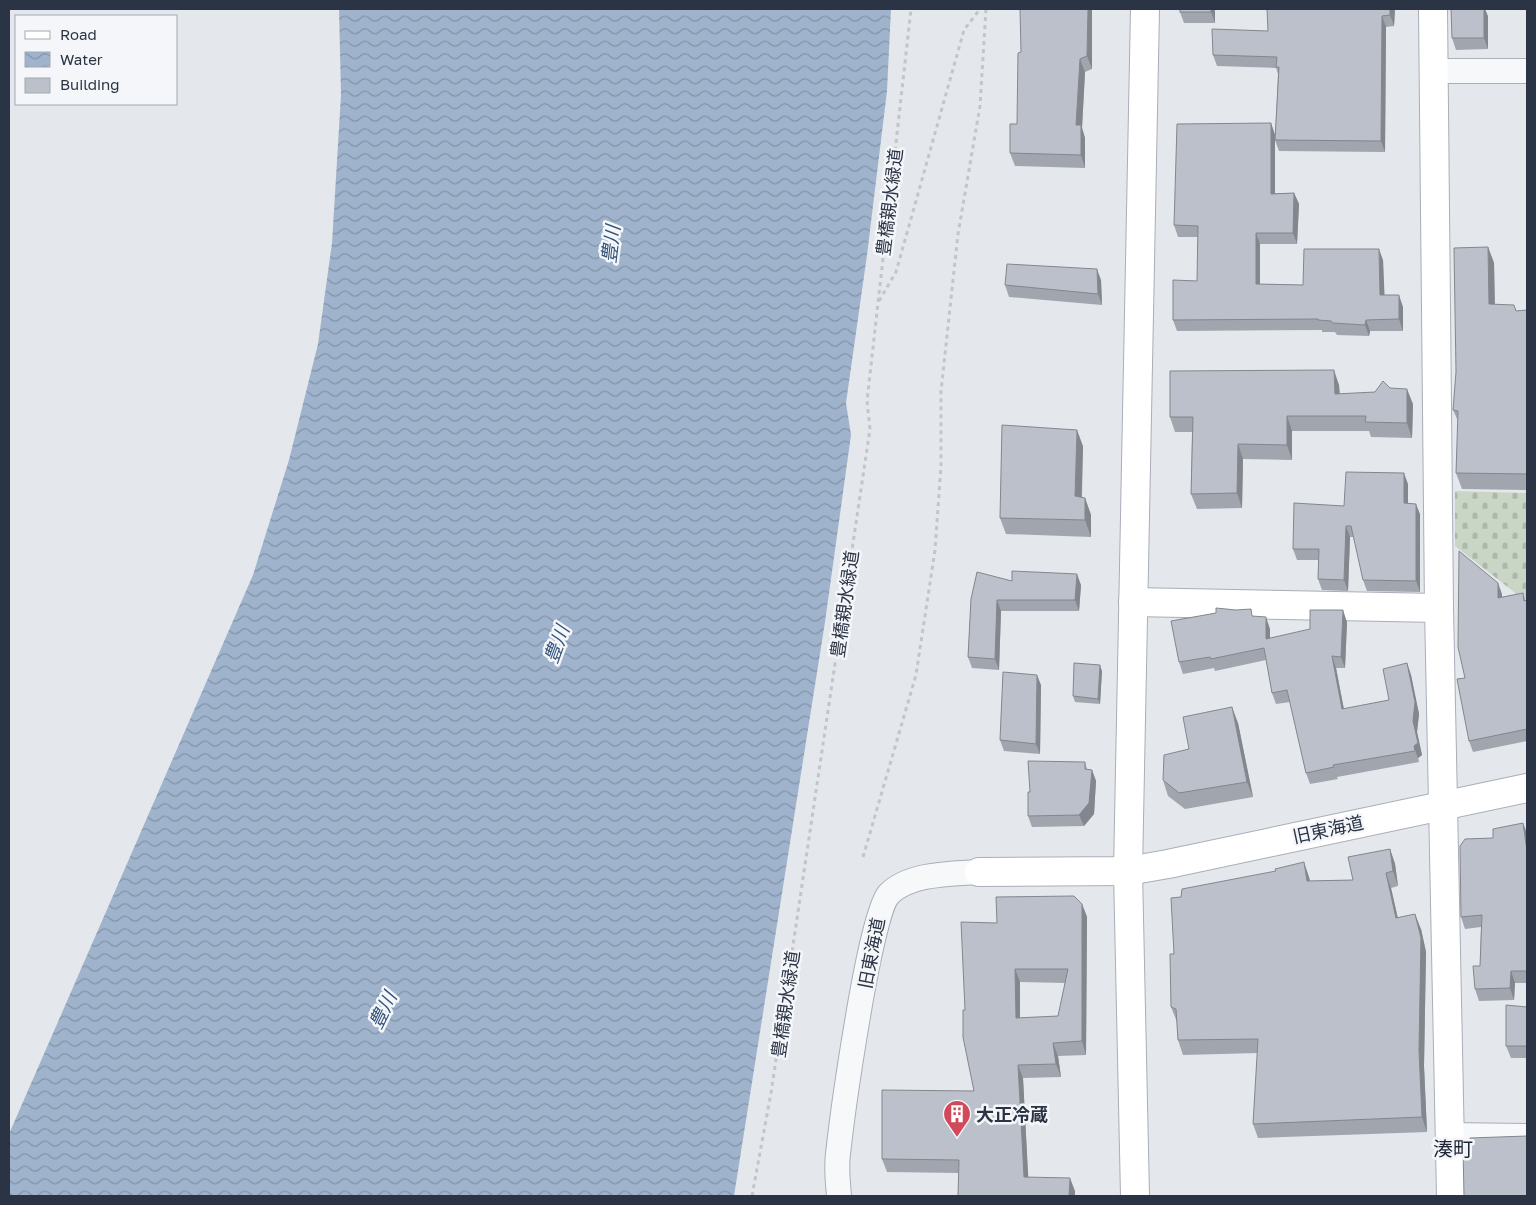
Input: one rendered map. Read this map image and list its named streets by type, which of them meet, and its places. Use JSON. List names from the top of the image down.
{
  "streets": {
    "street": ["旧東海道"],
    "path": ["豊橋親水緑道"]
  },
  "districts": ["湊町"],
  "water": ["豊川"],
  "places": {
    "building": ["大正冷蔵"]
  },
  "legend": ["Road", "Water", "Building"]
}
